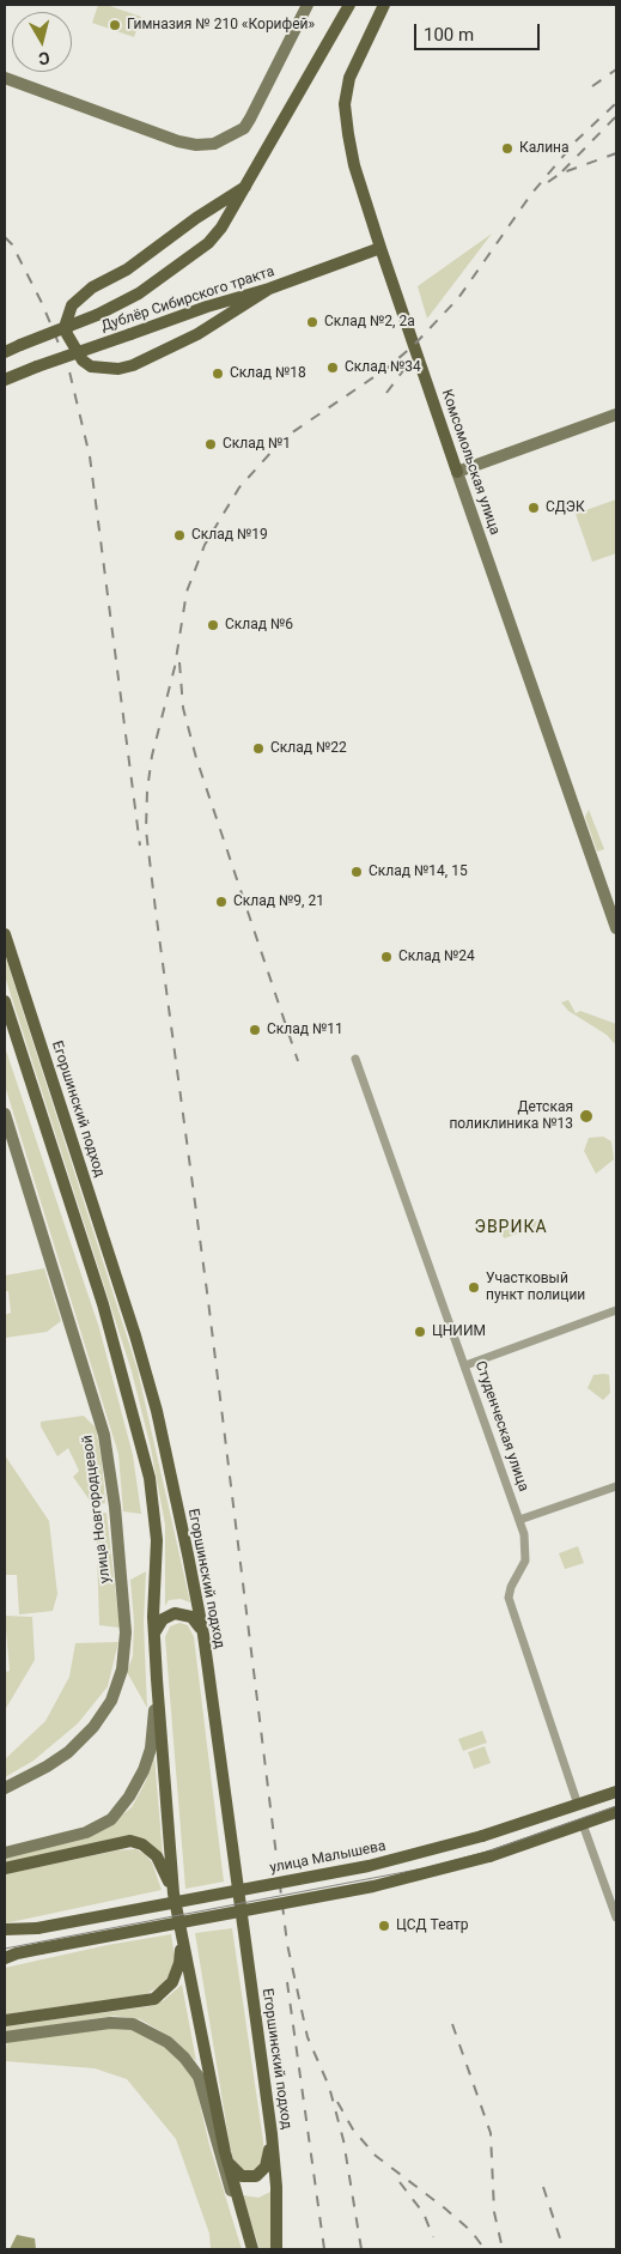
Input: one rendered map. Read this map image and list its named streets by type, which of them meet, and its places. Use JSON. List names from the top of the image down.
{
  "streets": {
    "main road": [
      "Дублёр Сибирского тракта",
      "Комсомольская улица",
      "Егоршинский подход",
      "улица Малышева"
    ],
    "street": ["Студенческая улица", "улица Новгородцевой"]
  },
  "crossings": [
    ["Дублёр Сибирского тракта", "Комсомольская улица"],
    ["Студенческая улица", "улица Малышева"]
  ],
  "districts": ["ЭВРИКА"],
  "places": [
    "Гимназия № 210 «Корифей»",
    "Калина",
    "Склад №2, 2а",
    "Склад №34",
    "Склад №18",
    "Склад №1",
    "СДЭК",
    "Склад №19",
    "Склад №6",
    "Склад №22",
    "Склад №14, 15",
    "Склад №9, 21",
    "Склад №24",
    "Склад №11",
    "Детская поликлиника №13",
    "Участковый пункт полиции",
    "ЦНИИМ",
    "ЦСД Театр"
  ],
  "scale_bar": "100 m",
  "north": "bottom"
}
